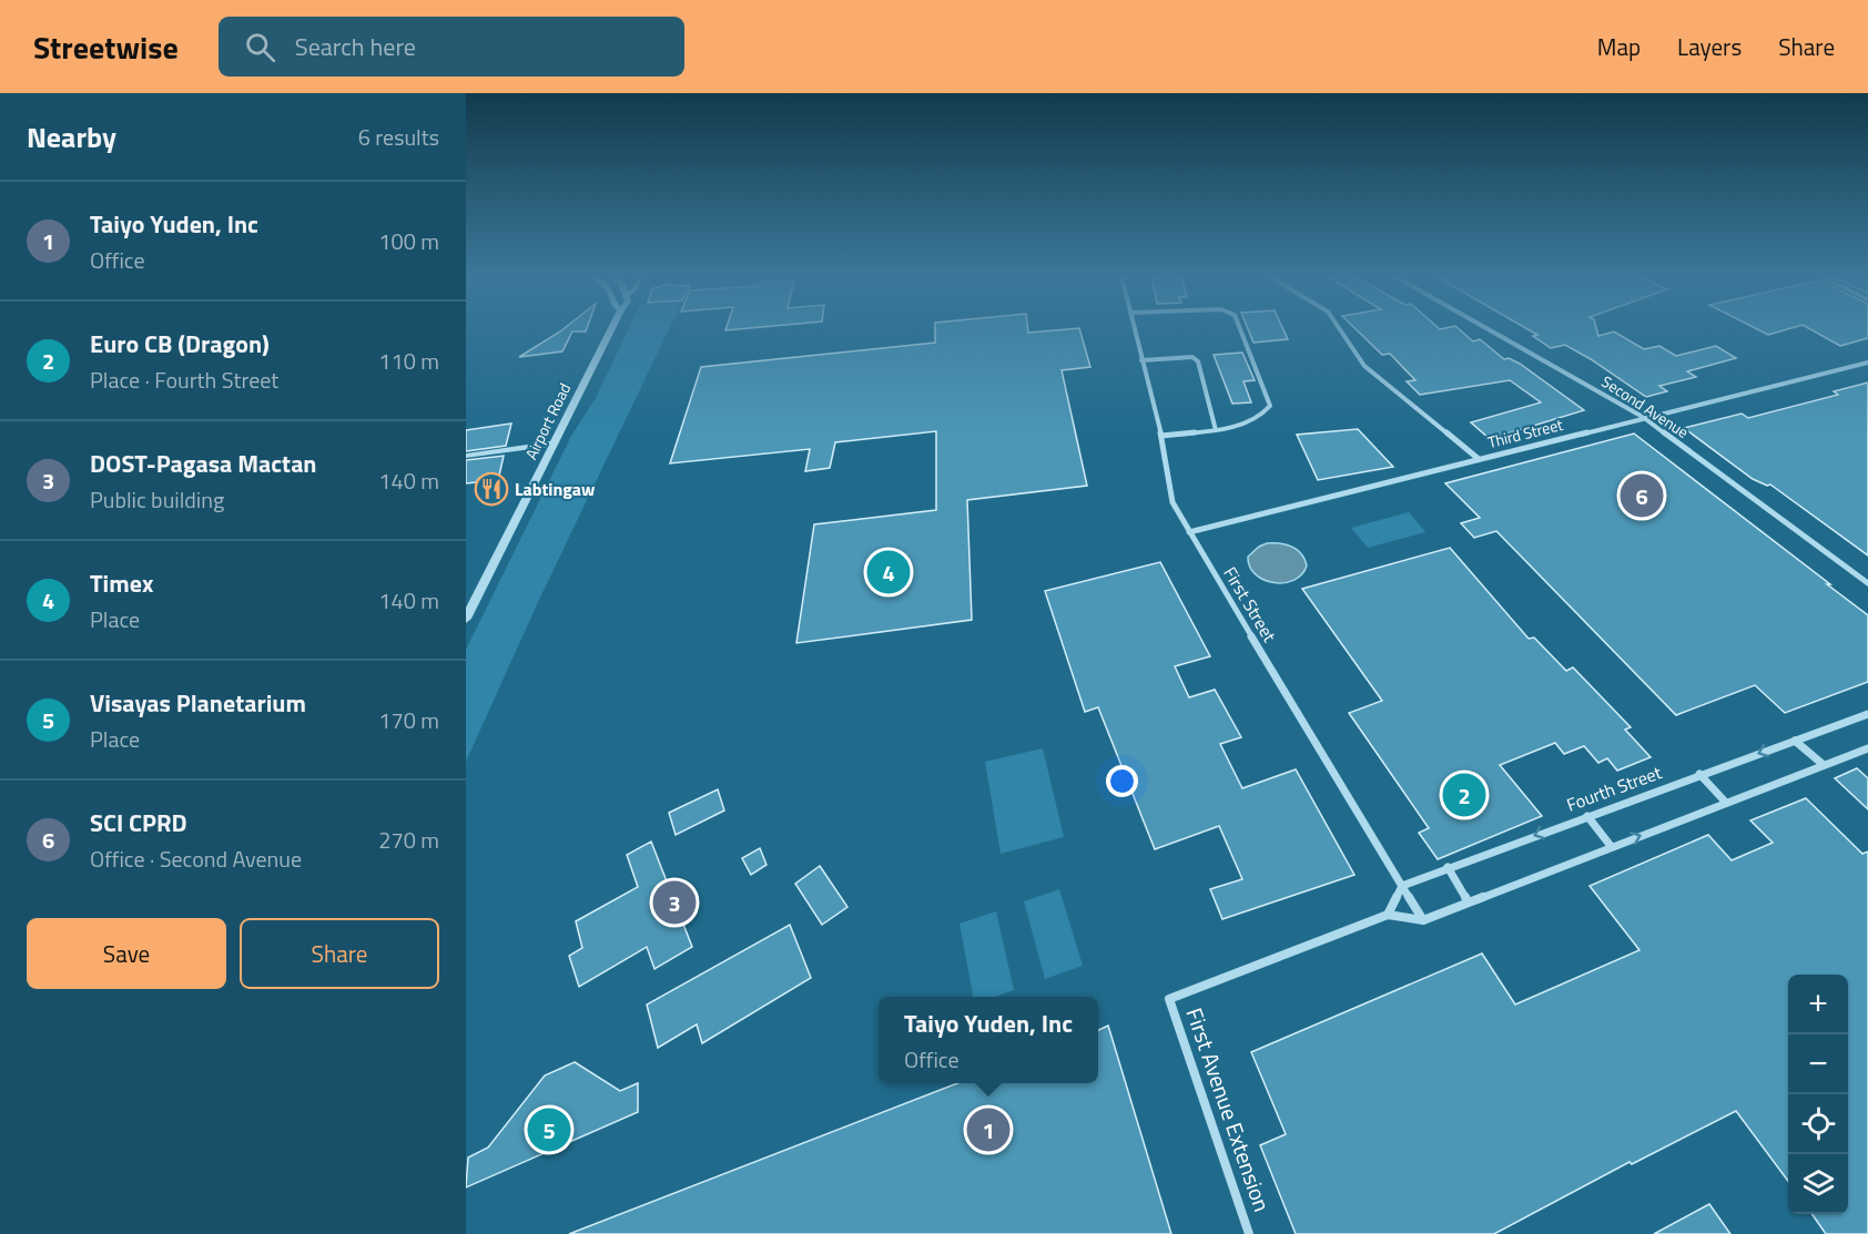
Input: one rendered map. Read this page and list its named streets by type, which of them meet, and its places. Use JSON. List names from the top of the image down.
{
  "streets": {
    "street": [
      "Second Avenue",
      "Airport Road",
      "Third Street",
      "First Street",
      "Fourth Street",
      "First Avenue Extension"
    ]
  },
  "crossings": [
    ["Second Avenue", "Third Street"],
    ["Third Street", "First Street"],
    ["First Street", "Fourth Street"]
  ],
  "places": {
    "restaurant": ["Labtingaw"]
  },
  "page": {
    "header": "Streetwise",
    "search": "Search here",
    "nav": ["Map", "Layers", "Share"],
    "heading": ["Nearby", "6 results"],
    "list": [
      {
        "mark": "1",
        "name": "Taiyo Yuden, Inc",
        "note": "Office",
        "value": "100 m"
      },
      {
        "mark": "2",
        "name": "Euro CB (Dragon)",
        "note": "Place · Fourth Street",
        "value": "110 m"
      },
      {
        "mark": "3",
        "name": "DOST-Pagasa Mactan",
        "note": "Public building",
        "value": "140 m"
      },
      {
        "mark": "4",
        "name": "Timex",
        "note": "Place",
        "value": "140 m"
      },
      {
        "mark": "5",
        "name": "Visayas Planetarium",
        "note": "Place",
        "value": "170 m"
      },
      {
        "mark": "6",
        "name": "SCI CPRD",
        "note": "Office · Second Avenue",
        "value": "270 m"
      }
    ],
    "pins": [
      "6",
      "4",
      "2",
      "3",
      "1",
      "5"
    ],
    "buttons": ["Save", "Share"],
    "map_buttons": ["+", "−"],
    "popup": ["Taiyo Yuden, Inc", "Office"]
  }
}
